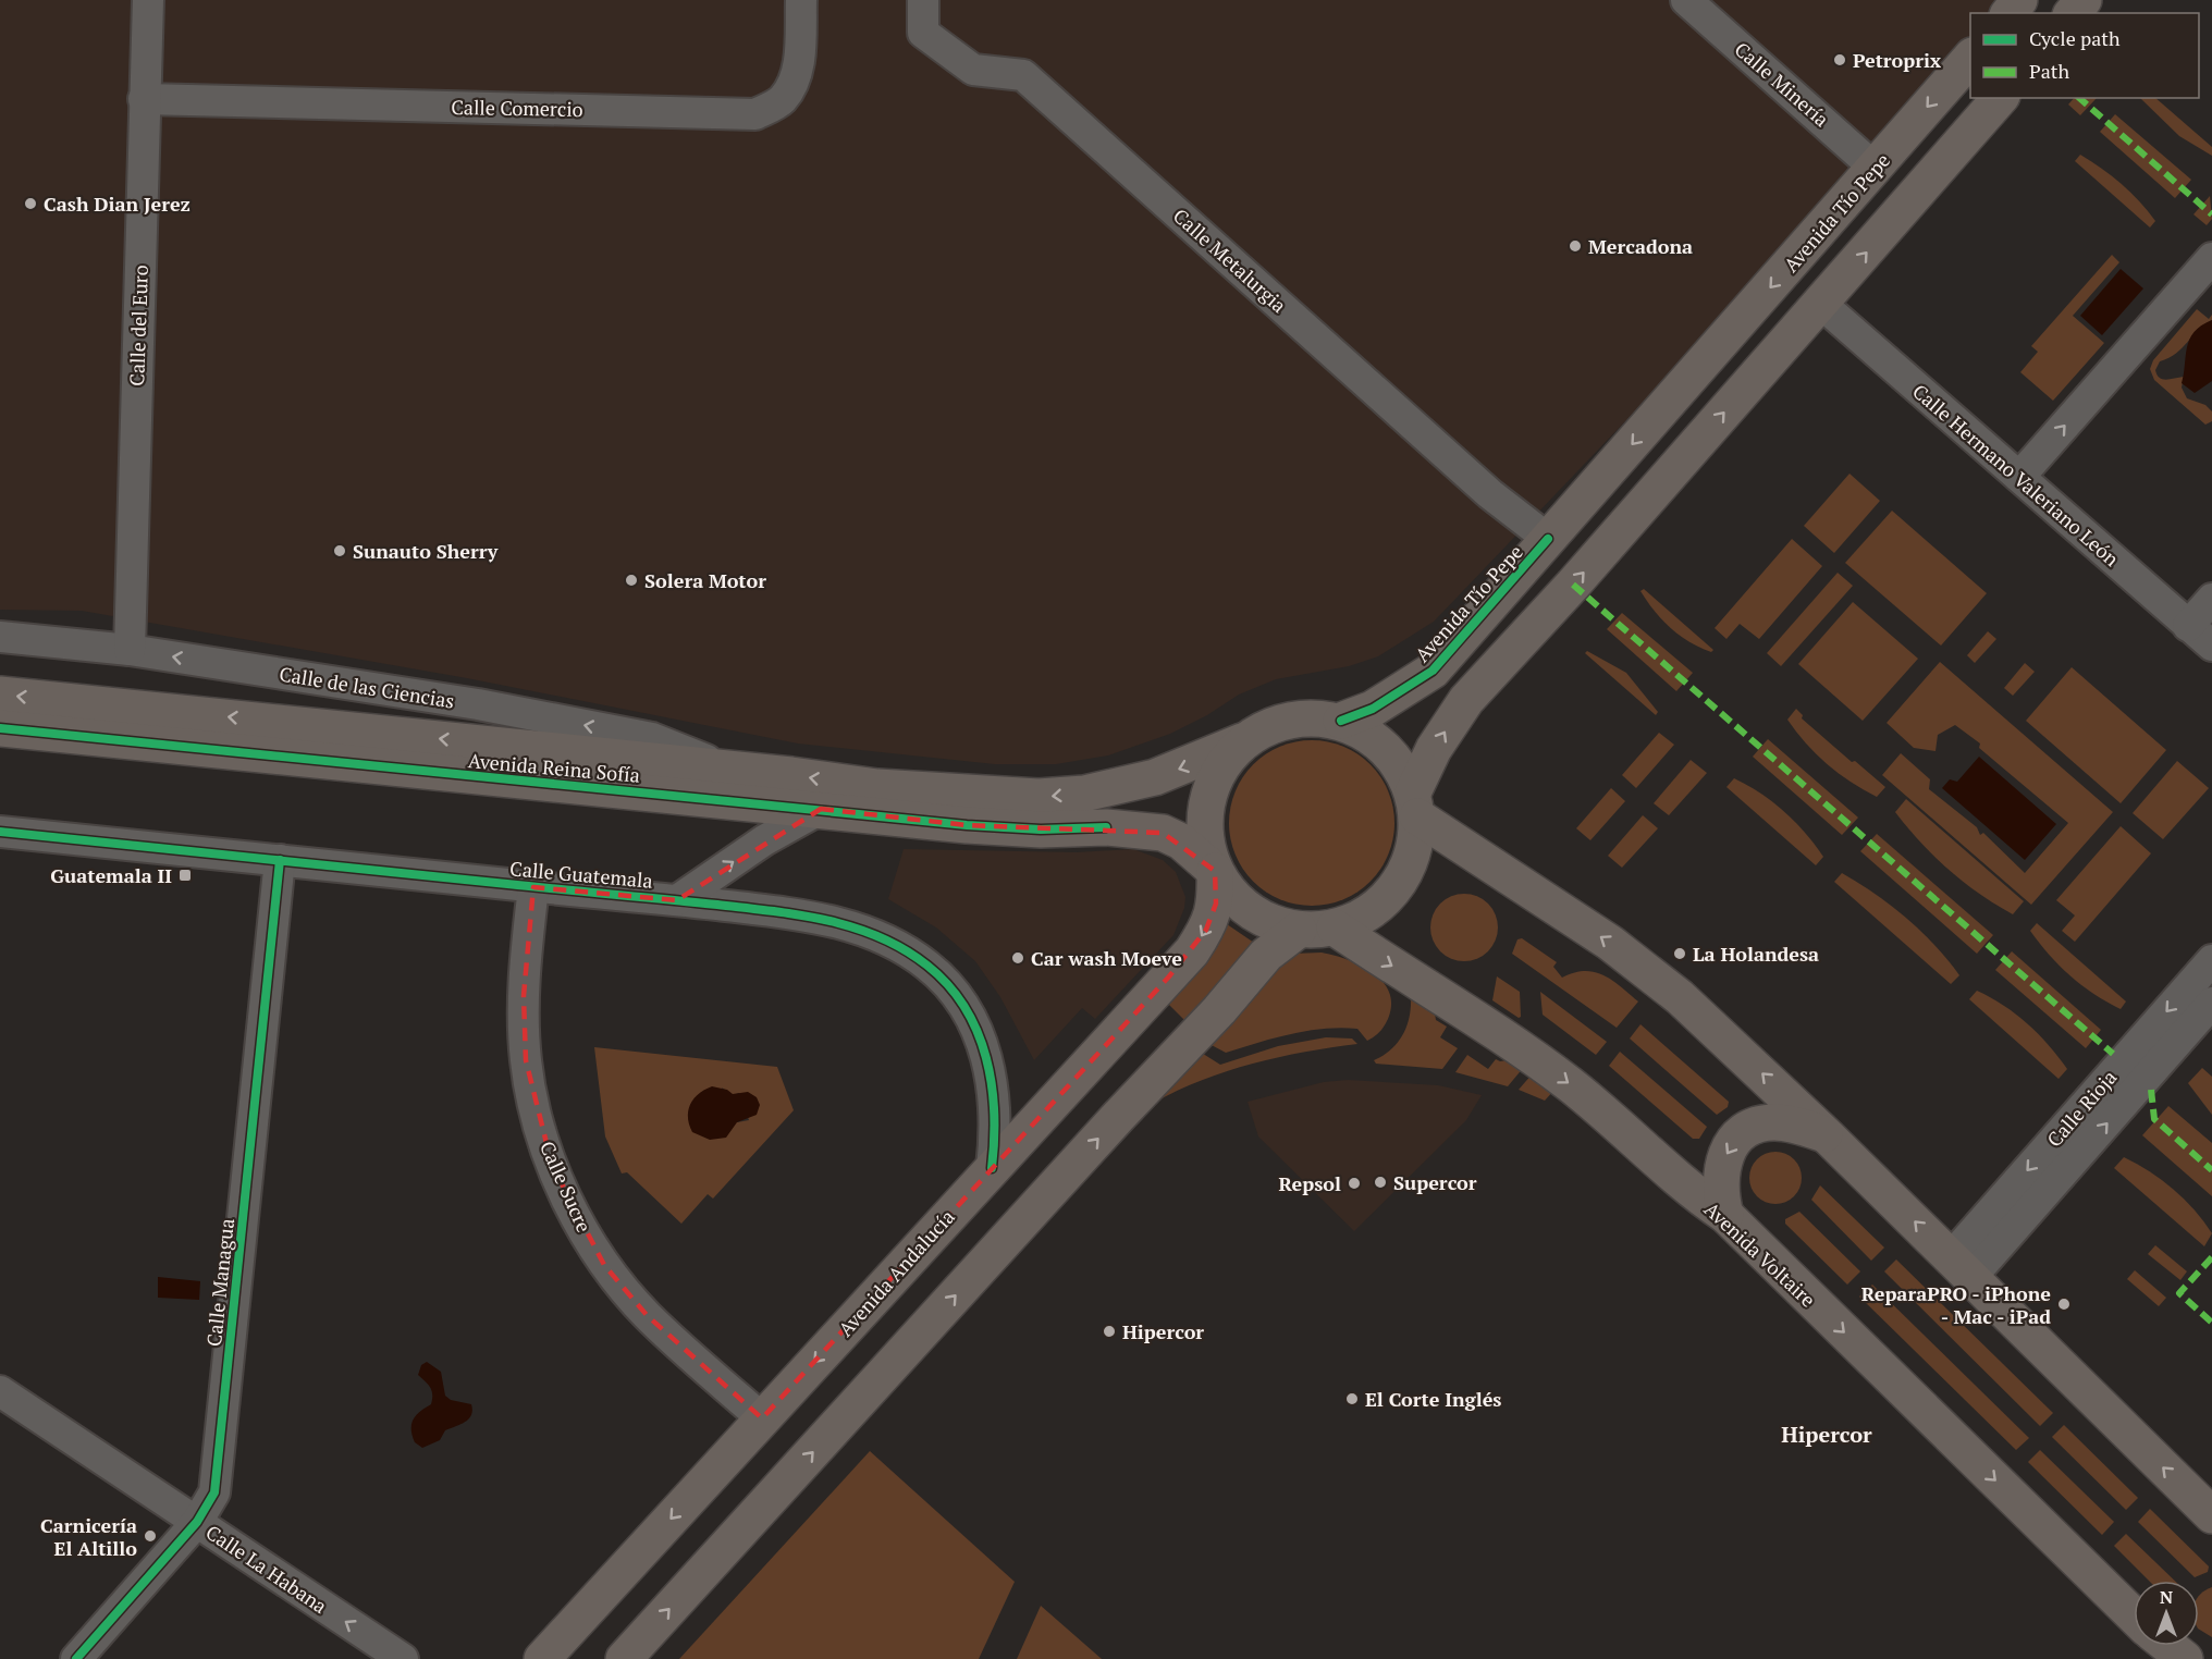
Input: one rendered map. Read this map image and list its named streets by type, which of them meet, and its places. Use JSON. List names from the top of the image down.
{
  "streets": {
    "main road": [
      "Avenida Tío Pepe",
      "Avenida Reina Sofía",
      "Avenida Voltaire",
      "Avenida Andalucía"
    ],
    "street": [
      "Calle Minería",
      "Calle Comercio",
      "Calle Metalurgia",
      "Calle del Euro",
      "Calle Hermano Valeriano León",
      "Calle de las Ciencias",
      "Calle Guatemala",
      "Calle Rioja",
      "Calle Sucre",
      "Calle Managua",
      "Calle La Habana"
    ]
  },
  "crossings": [
    ["Calle Minería", "Avenida Tío Pepe"],
    ["Calle Comercio", "Calle del Euro"],
    ["Avenida Tío Pepe", "Calle Metalurgia"],
    ["Avenida Tío Pepe", "Avenida Reina Sofía"],
    ["Avenida Tío Pepe", "Avenida Voltaire"],
    ["Avenida Tío Pepe", "Avenida Andalucía"],
    ["Calle del Euro", "Calle de las Ciencias"],
    ["Calle de las Ciencias", "Avenida Reina Sofía"],
    ["Avenida Reina Sofía", "Calle Guatemala"],
    ["Avenida Reina Sofía", "Avenida Voltaire"],
    ["Avenida Reina Sofía", "Avenida Andalucía"],
    ["Calle Guatemala", "Calle Sucre"],
    ["Calle Guatemala", "Avenida Andalucía"],
    ["Calle Guatemala", "Calle Managua"],
    ["Calle Sucre", "Avenida Andalucía"],
    ["Avenida Voltaire", "Avenida Andalucía"],
    ["Calle Managua", "Calle La Habana"]
  ],
  "one_way": ["Calle de las Ciencias", "Calle La Habana"],
  "districts": ["Hipercor"],
  "places": {
    "other": [
      "Petroprix",
      "Cash Dian Jerez",
      "Mercadona",
      "Sunauto Sherry",
      "Solera Motor",
      "La Holandesa",
      "Car wash Moeve",
      "Supercor",
      "Repsol",
      "ReparaPRO - iPhone - Mac - iPad",
      "Hipercor",
      "El Corte Inglés",
      "Carnicería El Altillo"
    ],
    "transit": ["Guatemala II"]
  },
  "legend": ["Cycle path", "Path"],
  "north": "top"
}
